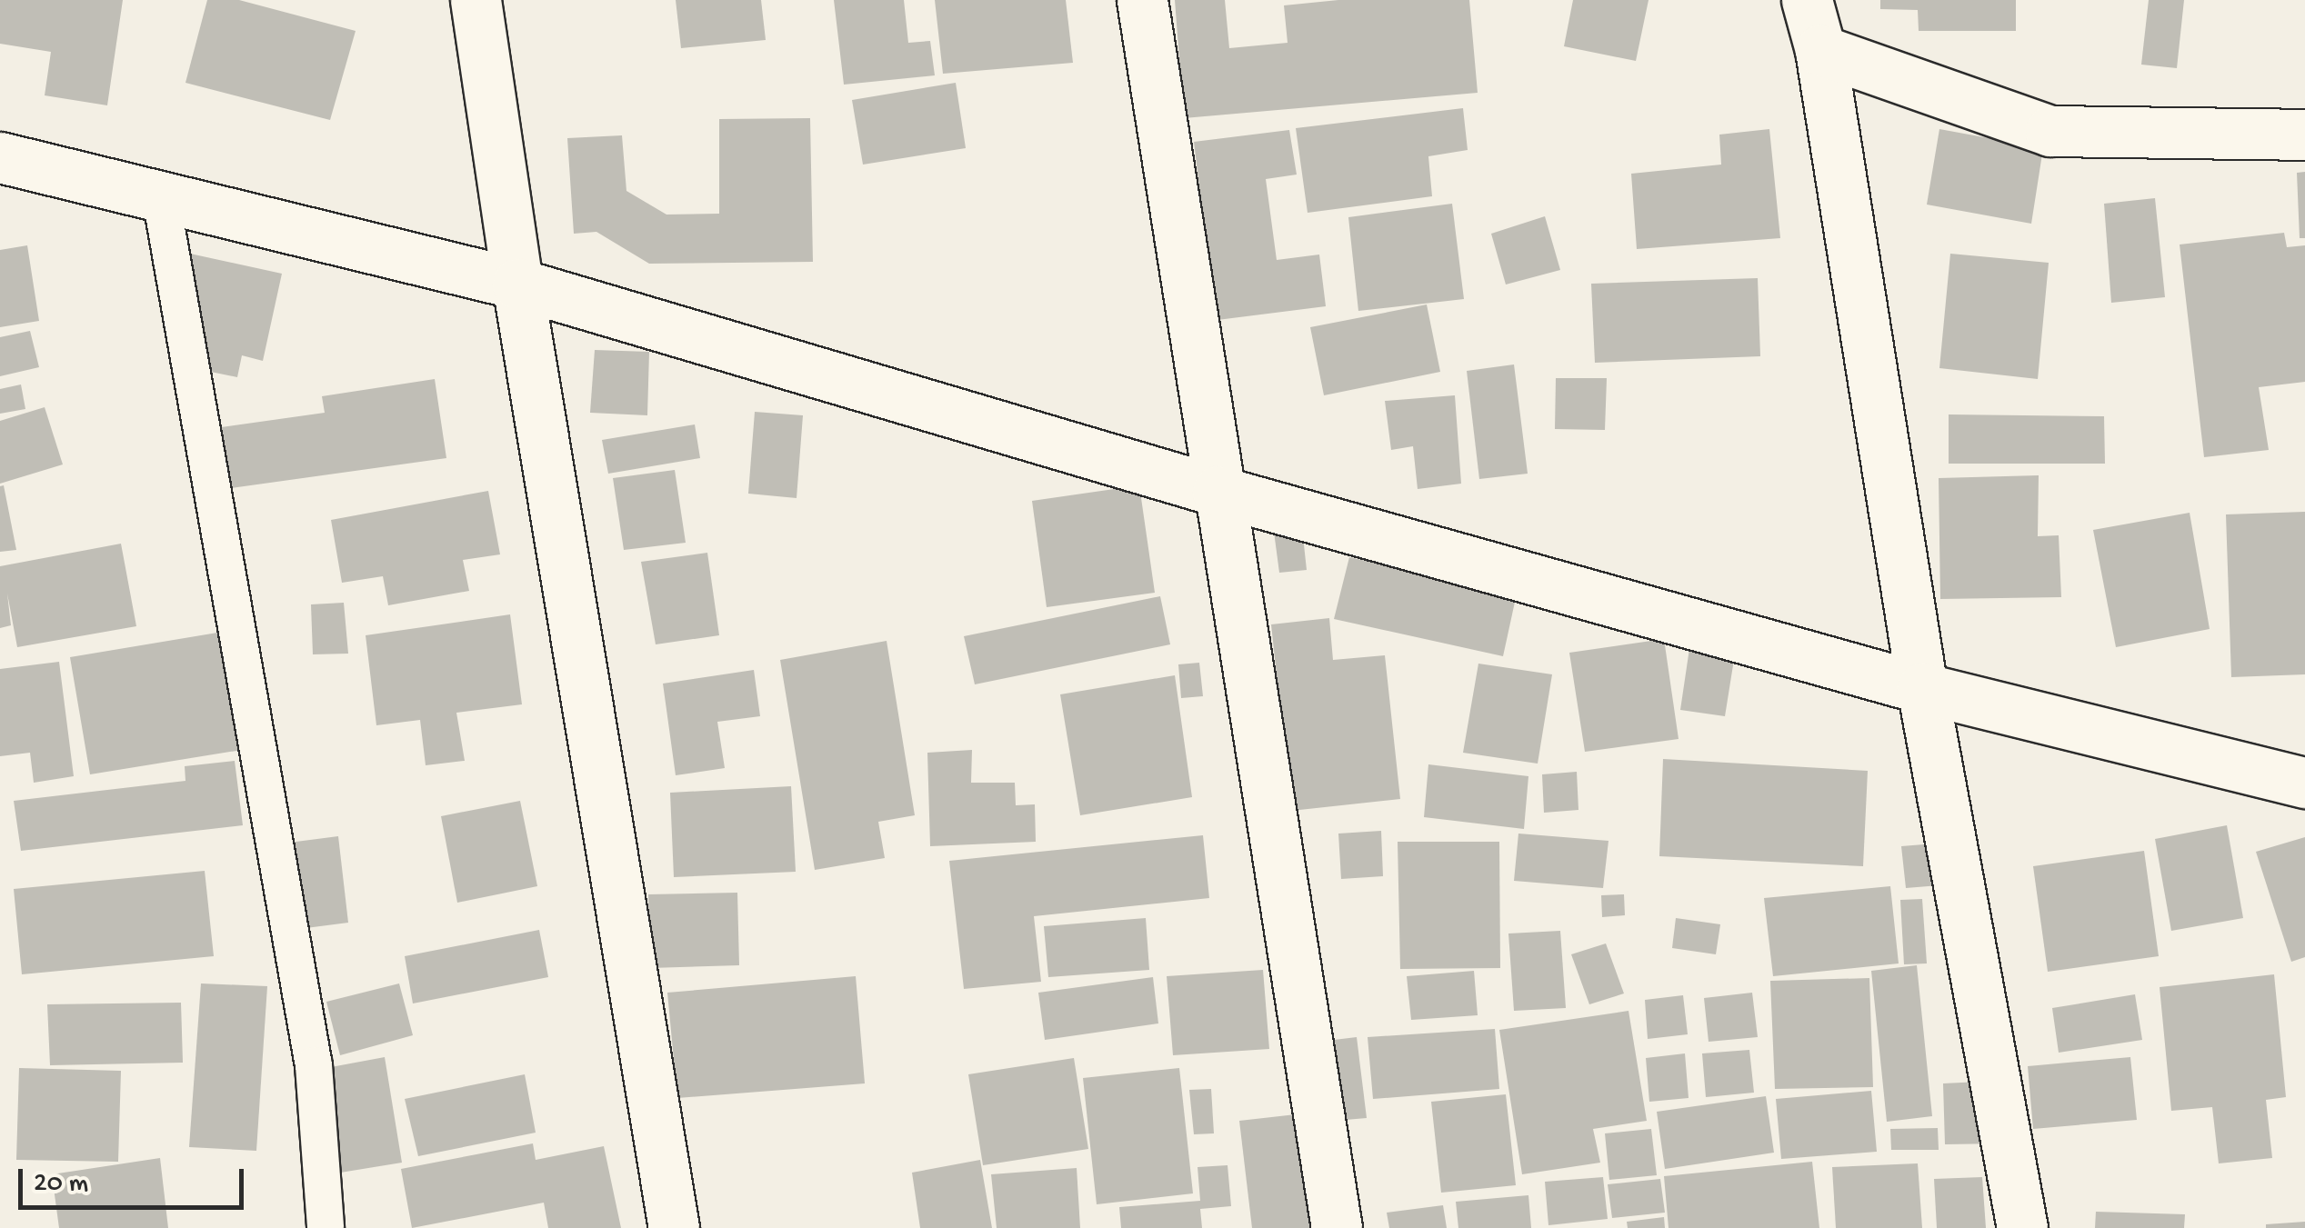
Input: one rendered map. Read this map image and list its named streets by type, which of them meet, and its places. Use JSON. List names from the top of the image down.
{
  "scale_bar": "20 m"
}
